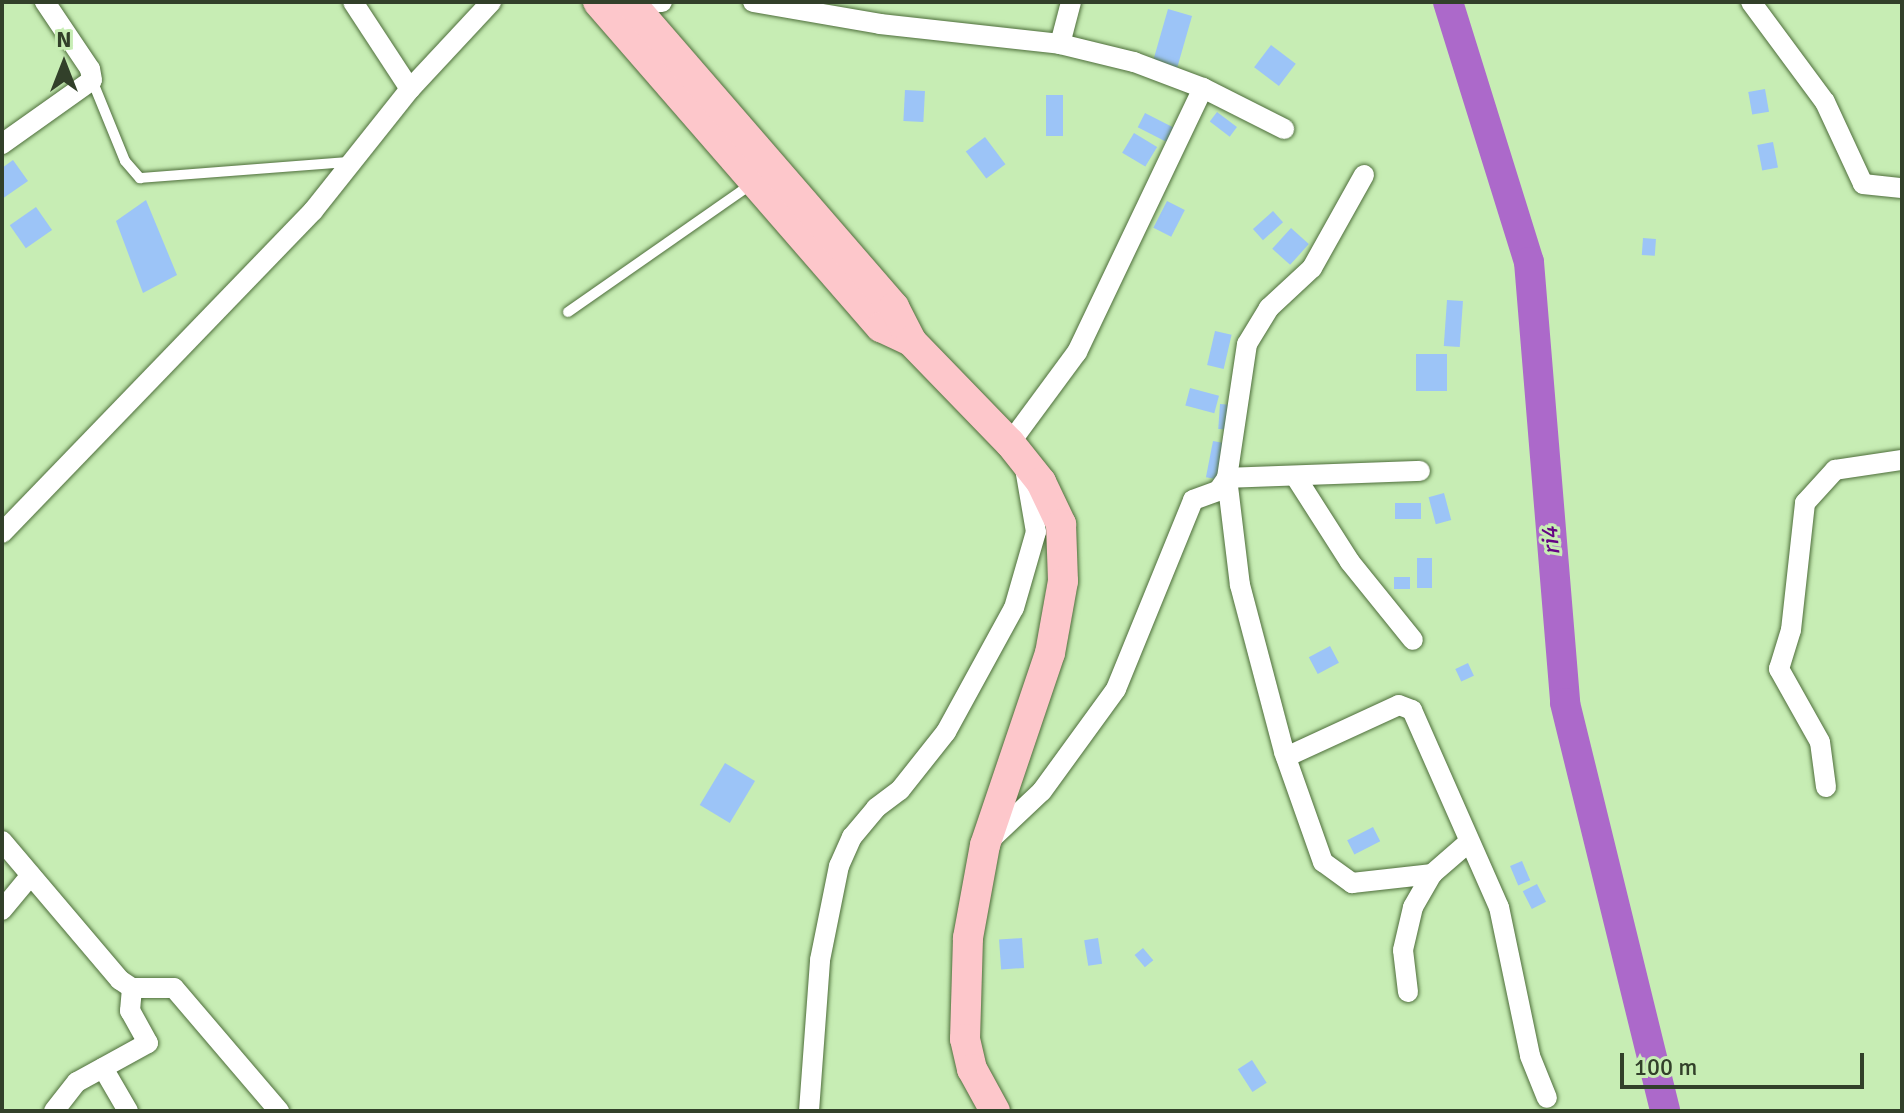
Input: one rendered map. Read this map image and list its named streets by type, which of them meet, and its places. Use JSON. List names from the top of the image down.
{
  "water": ["ri4"],
  "scale_bar": "100 m",
  "north": "top"
}
